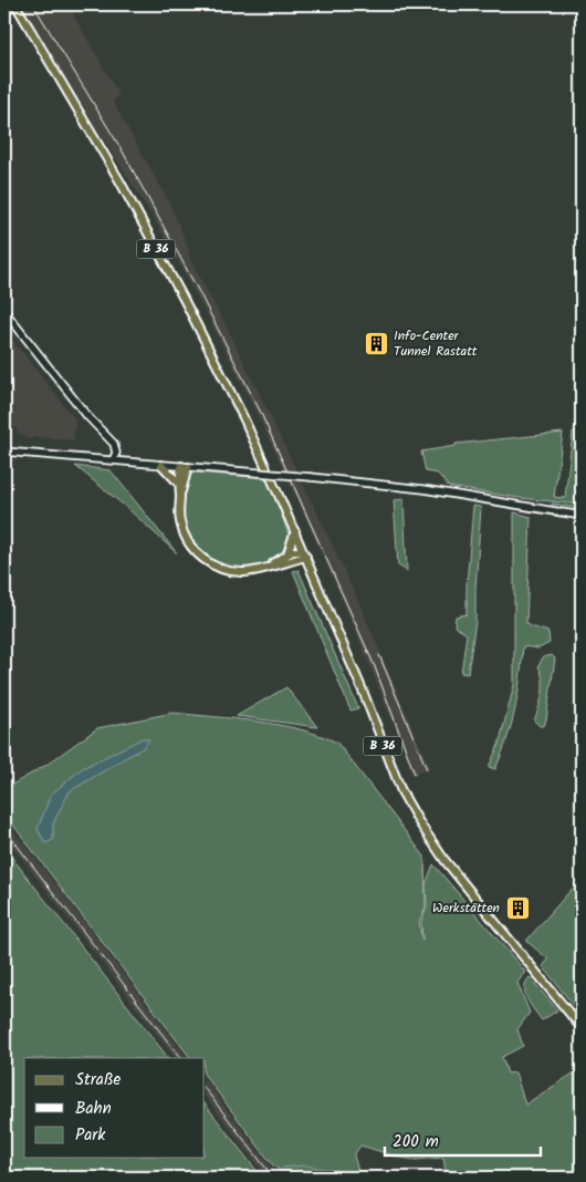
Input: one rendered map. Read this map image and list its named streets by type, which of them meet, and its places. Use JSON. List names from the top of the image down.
{
  "streets": {
    "main road": ["B 36"]
  },
  "places": {
    "building": ["Info-Center Tunnel Rastatt", "Werkstätten"]
  },
  "legend": ["Straße", "Bahn", "Park"],
  "scale_bar": "200 m"
}
